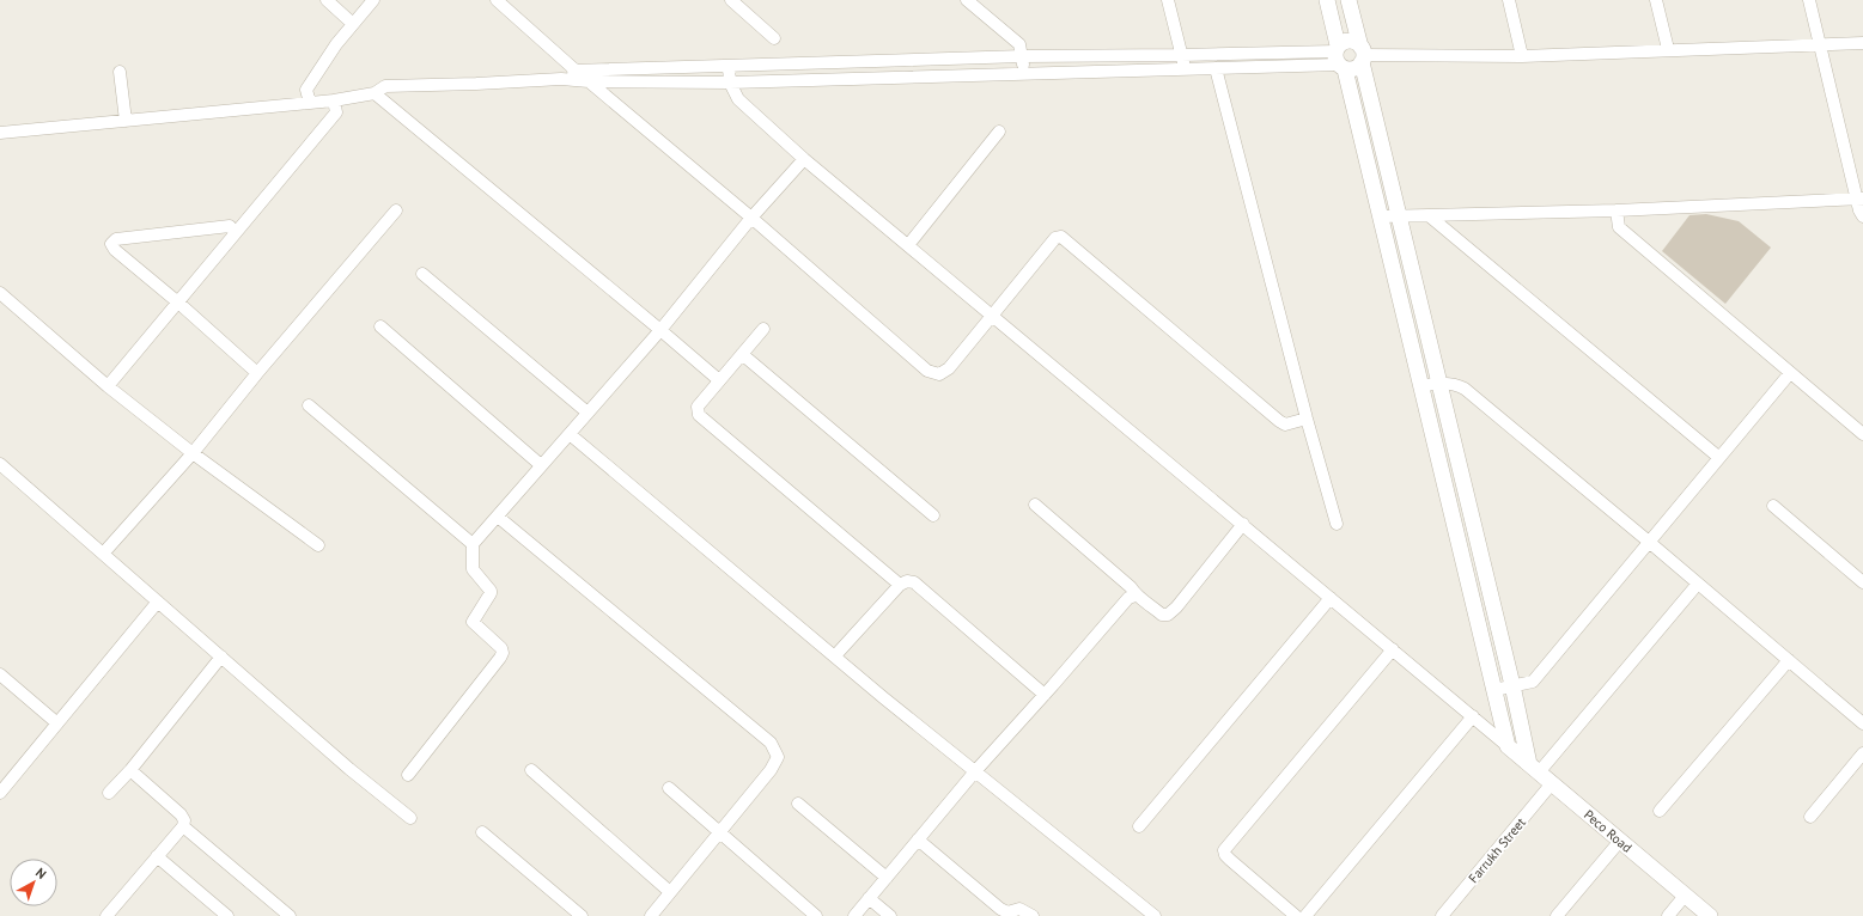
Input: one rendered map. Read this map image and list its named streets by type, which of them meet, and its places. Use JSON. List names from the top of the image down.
{
  "streets": {
    "street": ["Peco Road", "Farrukh Street"]
  },
  "crossings": [
    ["Peco Road", "Farrukh Street"]
  ],
  "north": "top right"
}
